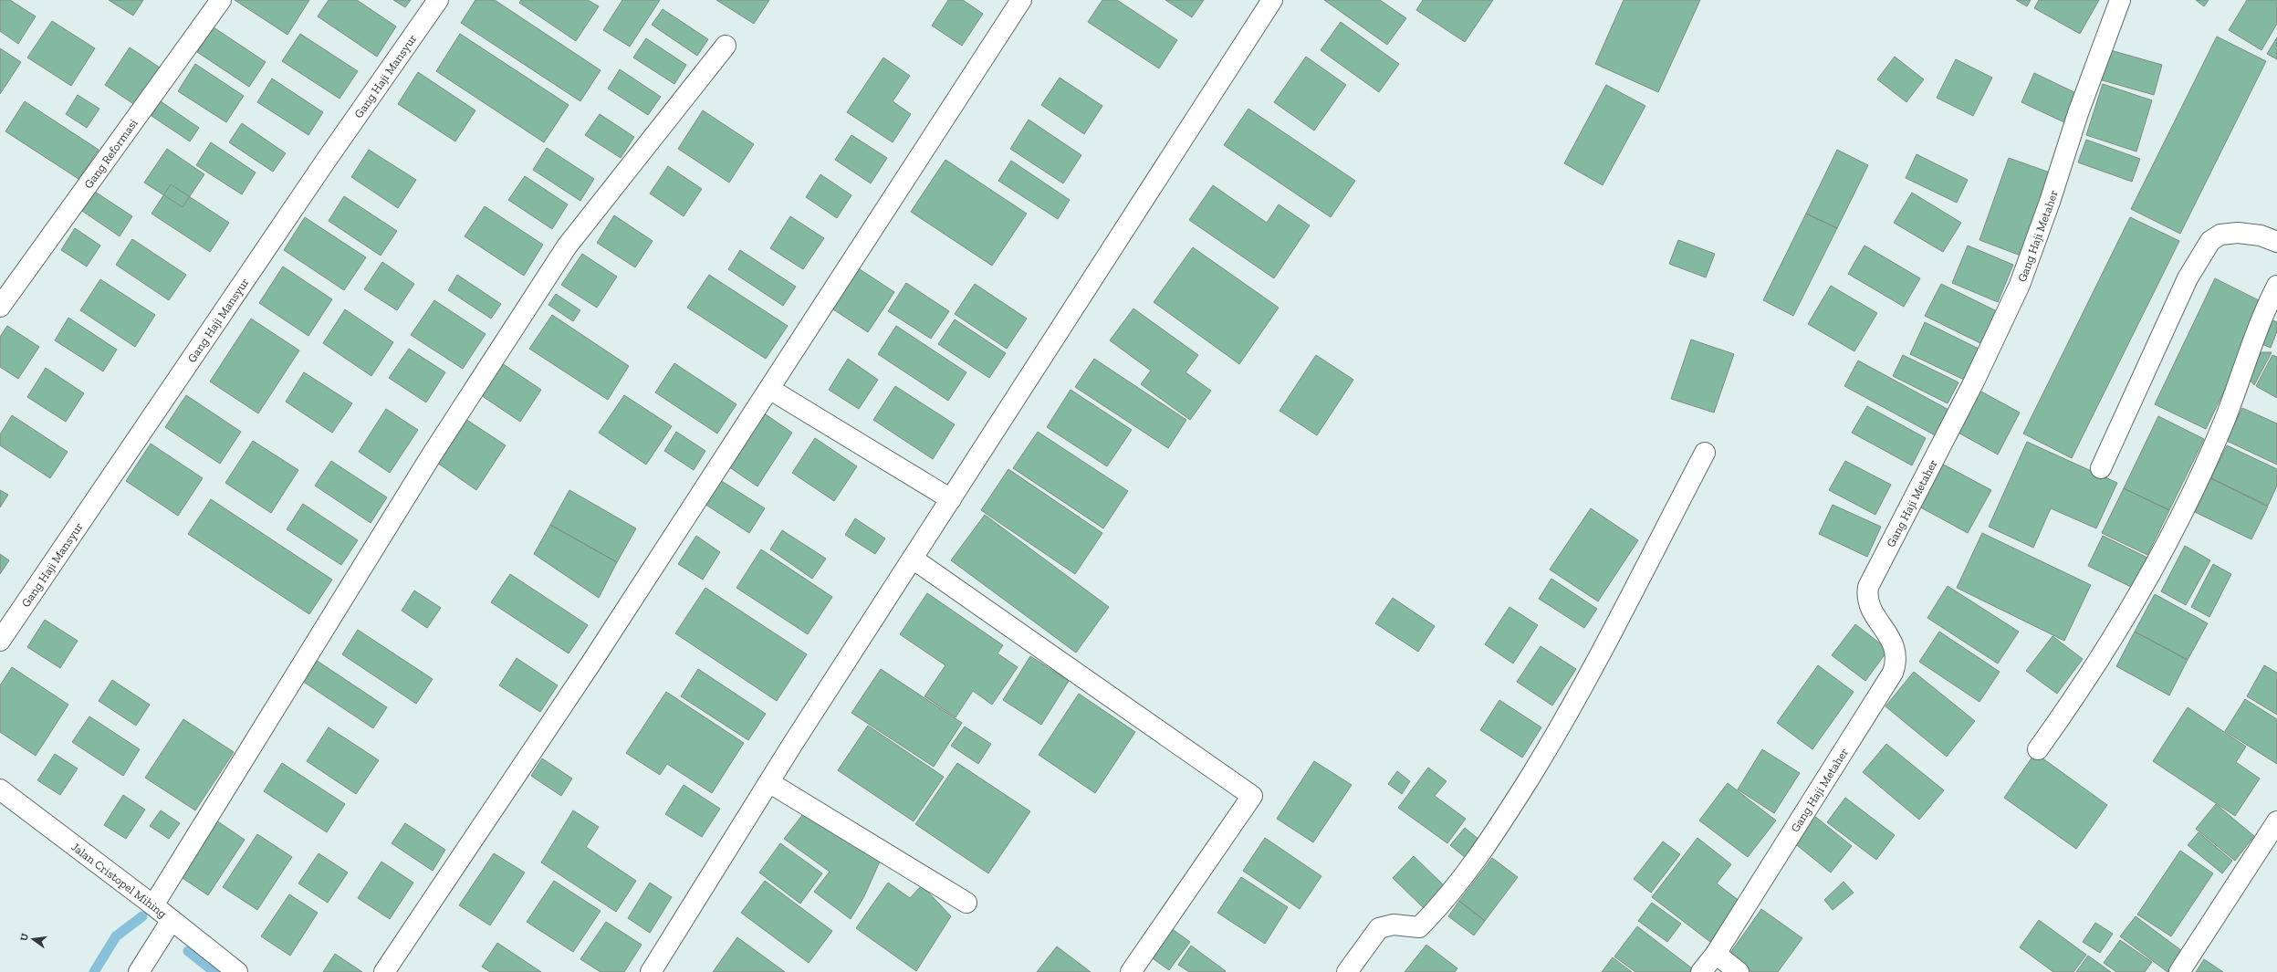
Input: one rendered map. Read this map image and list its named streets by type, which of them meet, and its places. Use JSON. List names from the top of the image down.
{
  "streets": {
    "street": [
      "Gang Haji Mansyur",
      "Gang Reformasi",
      "Gang Haji Metaher",
      "Jalan Cristopel Mihing"
    ]
  },
  "north": "left"
}
